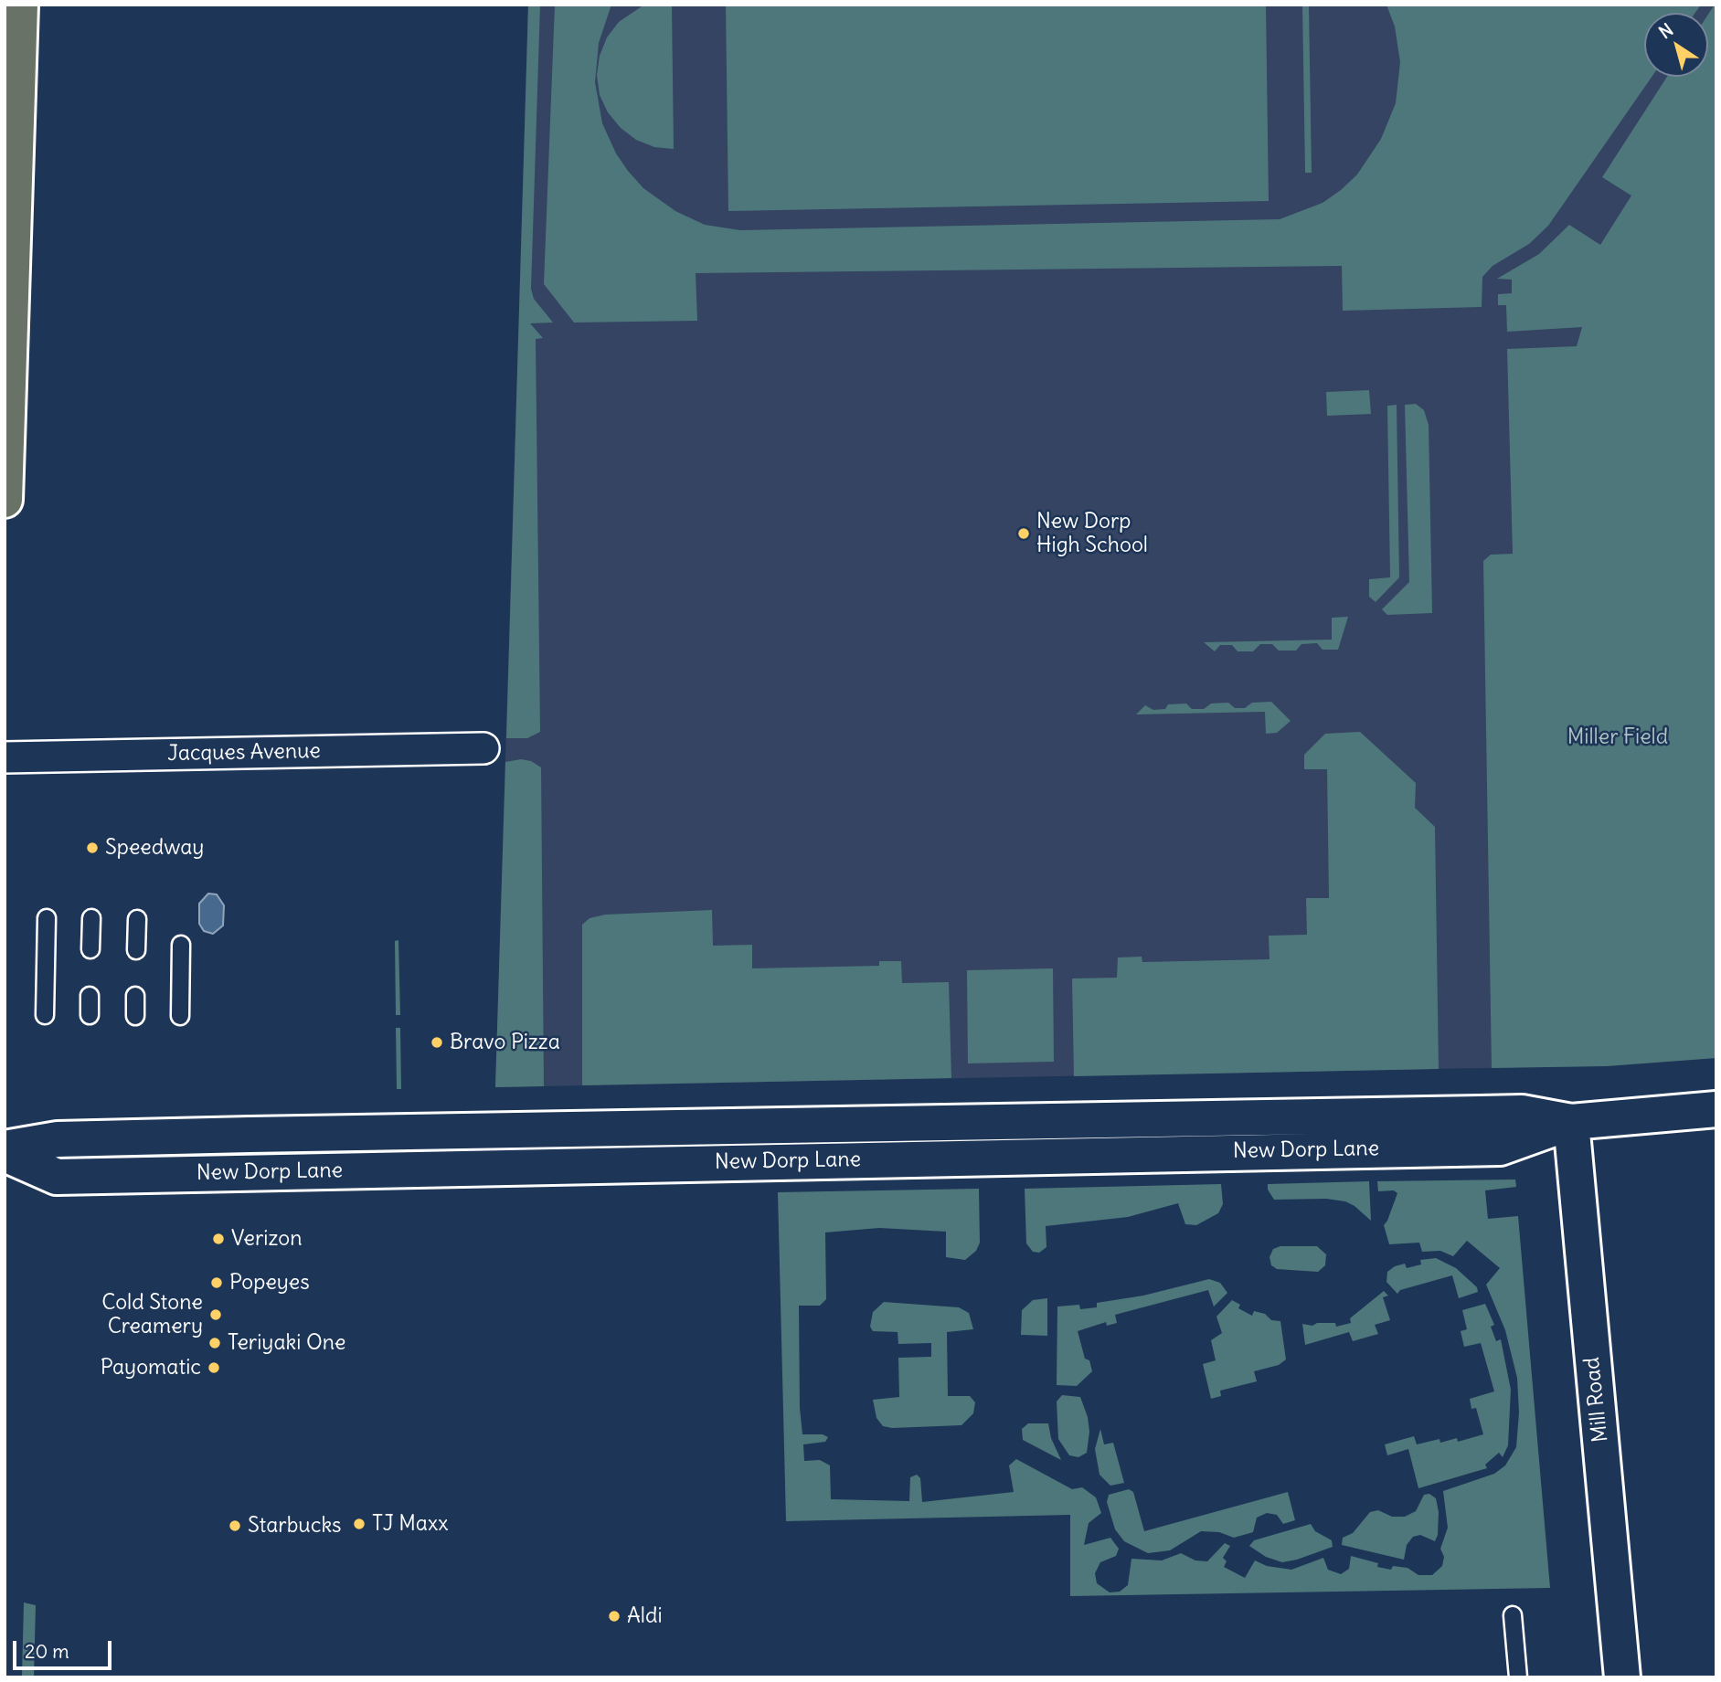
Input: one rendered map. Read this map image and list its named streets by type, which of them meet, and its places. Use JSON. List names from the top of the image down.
{
  "streets": {
    "street": ["Jacques Avenue", "New Dorp Lane", "Mill Road"]
  },
  "crossings": [
    ["New Dorp Lane", "Mill Road"]
  ],
  "parks": ["Miller Field"],
  "places": [
    "New Dorp High School",
    "Speedway",
    "Bravo Pizza",
    "Verizon",
    "Popeyes",
    "Cold Stone Creamery",
    "Teriyaki One",
    "Payomatic",
    "TJ Maxx",
    "Starbucks",
    "Aldi"
  ],
  "scale_bar": "20 m",
  "north": "top left"
}
